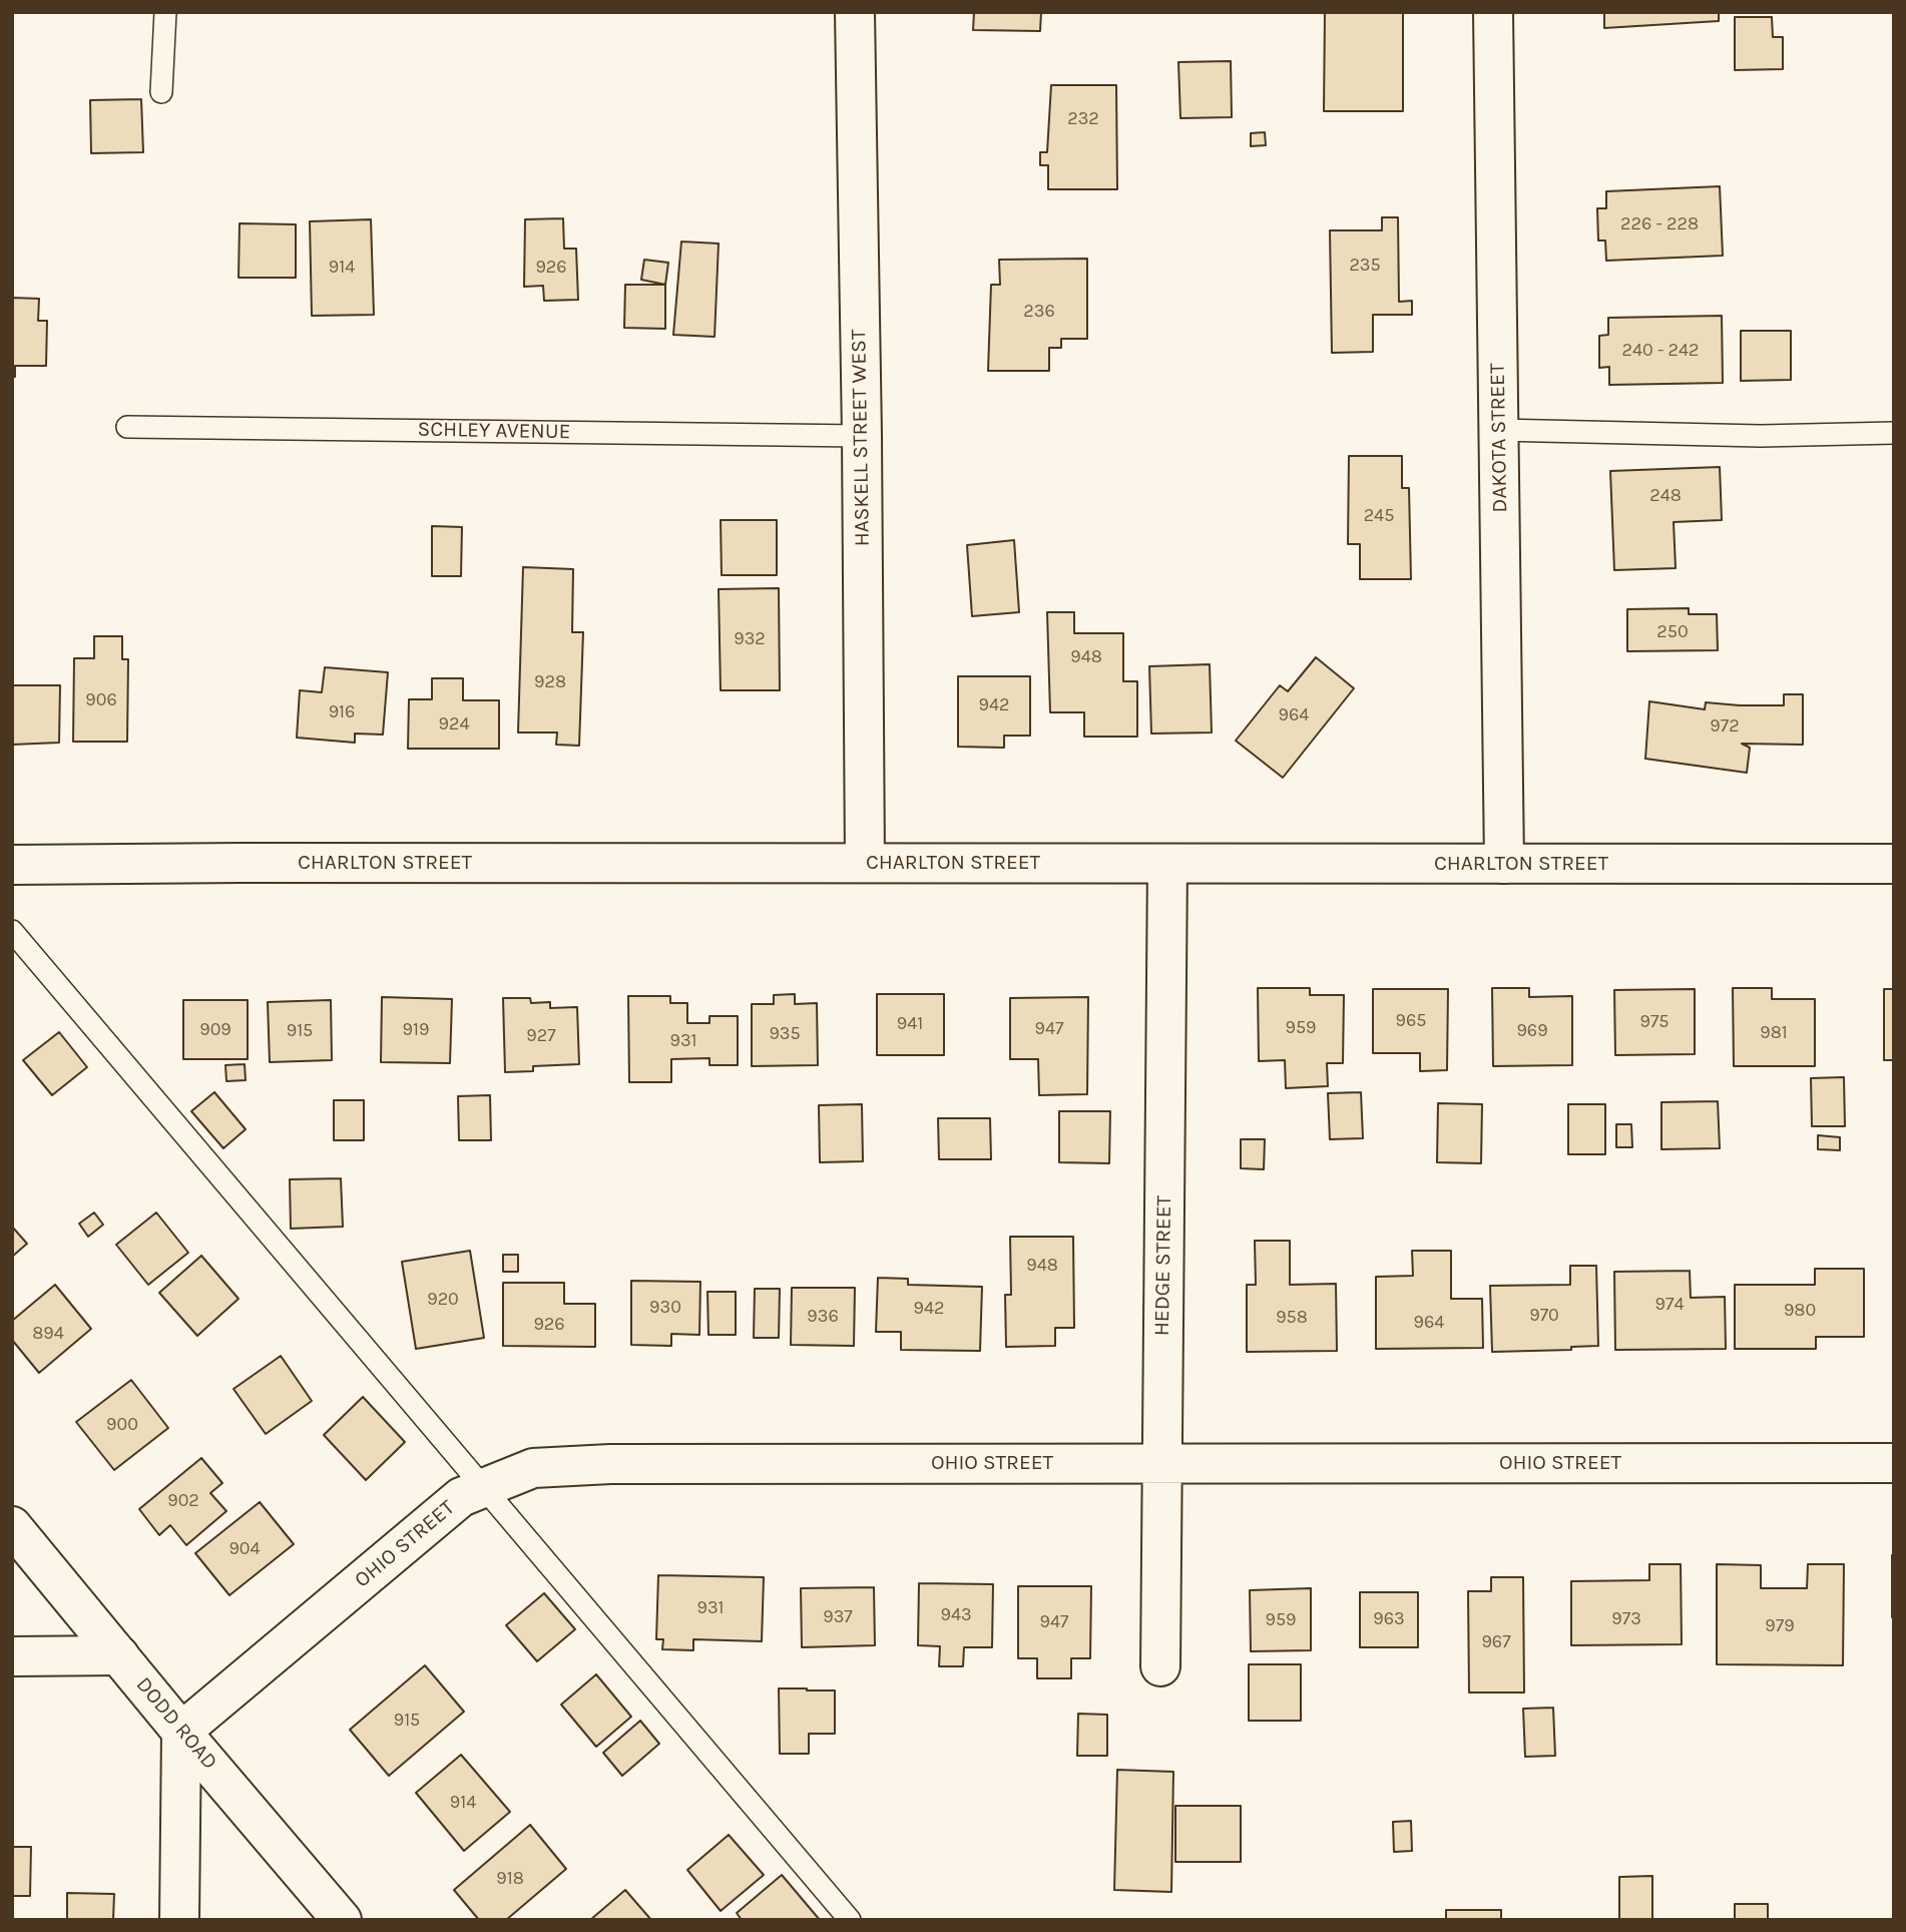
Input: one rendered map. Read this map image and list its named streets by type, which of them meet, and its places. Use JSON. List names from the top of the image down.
{
  "streets": {
    "street": [
      "HASKELL STREET WEST",
      "DAKOTA STREET",
      "CHARLTON STREET",
      "HEDGE STREET",
      "OHIO STREET",
      "DODD ROAD"
    ],
    "lane": ["SCHLEY AVENUE"]
  },
  "crossings": [
    ["SCHLEY AVENUE", "HASKELL STREET WEST"],
    ["HASKELL STREET WEST", "CHARLTON STREET"],
    ["DAKOTA STREET", "CHARLTON STREET"],
    ["CHARLTON STREET", "HEDGE STREET"],
    ["HEDGE STREET", "OHIO STREET"],
    ["OHIO STREET", "DODD ROAD"]
  ],
  "house_numbers": [
    "232",
    "226 - 228",
    "235",
    "914",
    "926",
    "236",
    "240 - 242",
    "248",
    "245",
    "250",
    "932",
    "948",
    "928",
    "906",
    "942",
    "916",
    "964",
    "924",
    "972",
    "965",
    "975",
    "941",
    "959",
    "947",
    "909",
    "919",
    "915",
    "969",
    "981",
    "935",
    "927",
    "931",
    "948",
    "920",
    "974",
    "930",
    "942",
    "980",
    "970",
    "936",
    "958",
    "964",
    "926",
    "894",
    "900",
    "902",
    "904",
    "931",
    "943",
    "937",
    "963",
    "973",
    "959",
    "947",
    "979",
    "967",
    "915",
    "914",
    "918"
  ]
}
